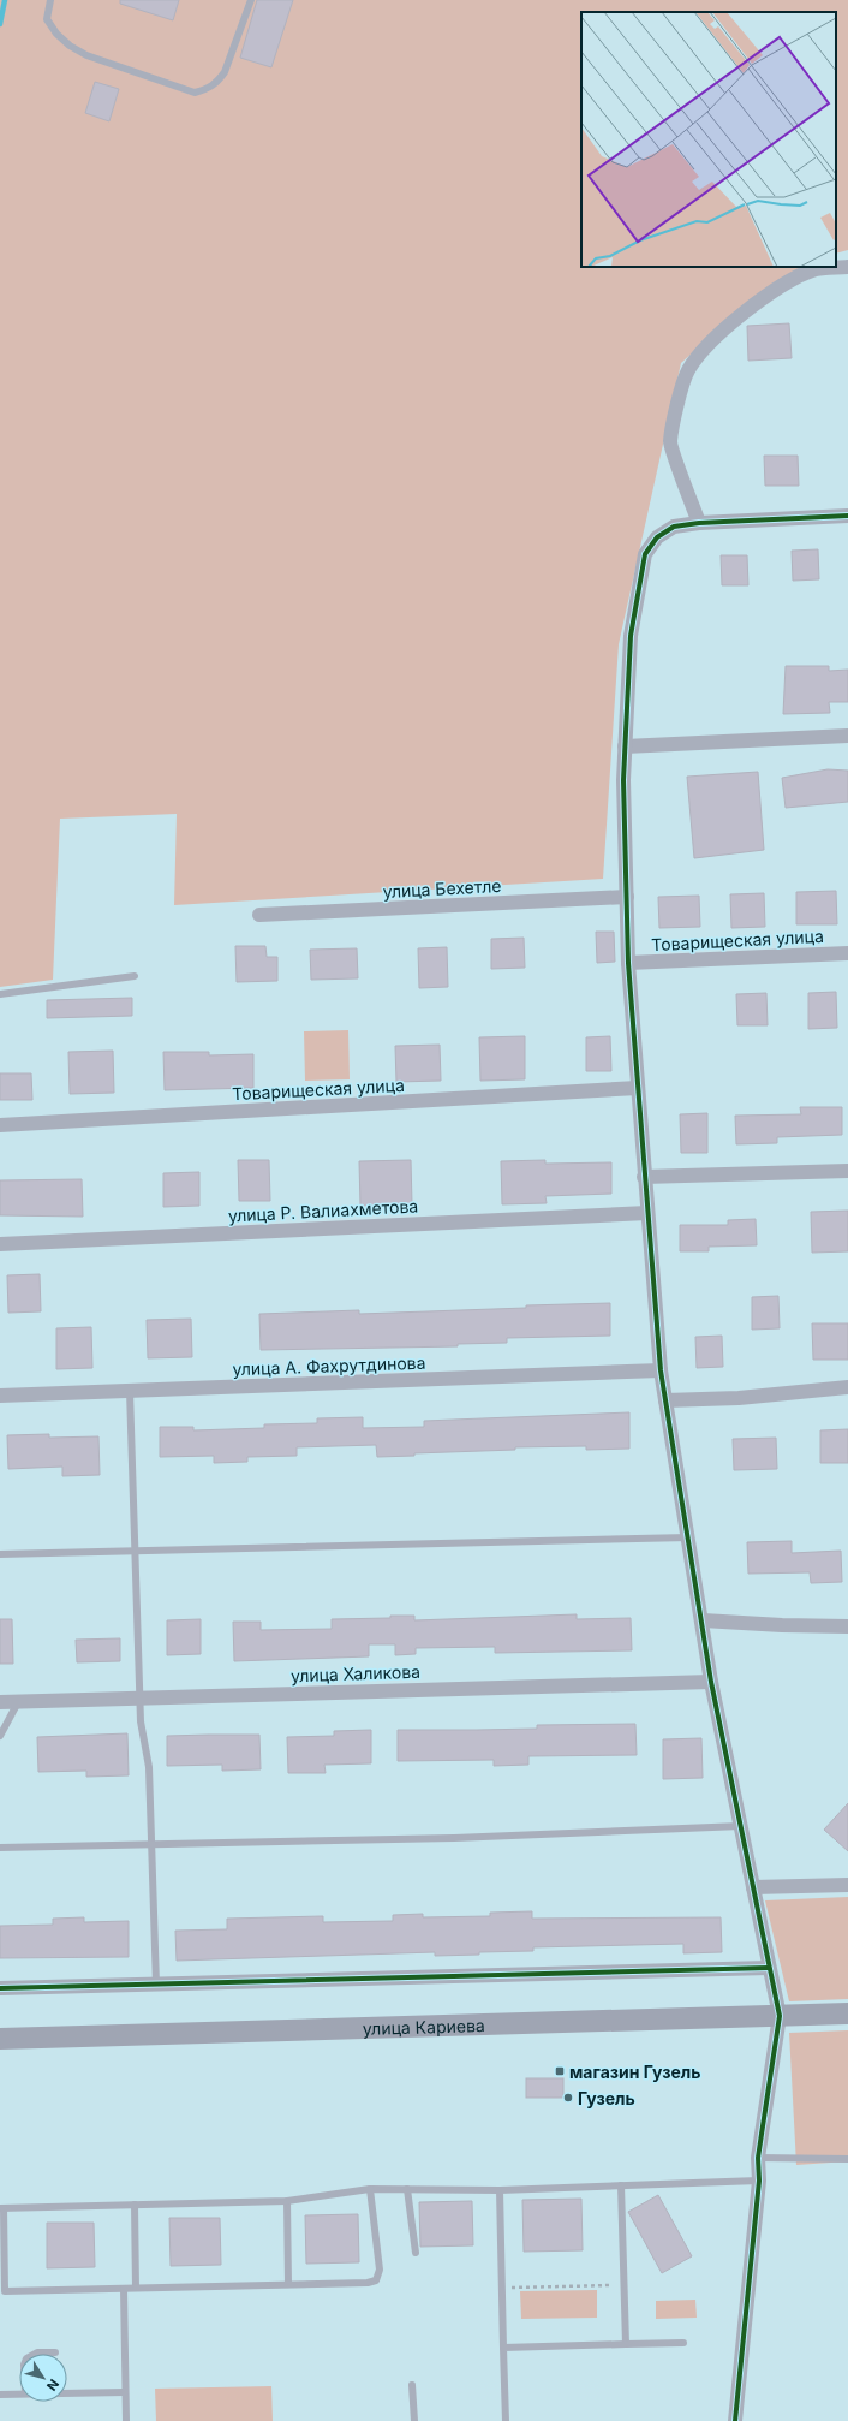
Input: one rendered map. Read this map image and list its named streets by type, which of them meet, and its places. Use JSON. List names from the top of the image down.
{
  "streets": {
    "main road": ["улица Кариева"],
    "street": [
      "улица Бехетле",
      "Товарищеская улица",
      "улица Р. Валиахметова",
      "улица А. Фахрутдинова",
      "улица Халикова"
    ]
  },
  "places": {
    "transit": ["магазин Гузель"],
    "other": ["Гузель"]
  },
  "north": "bottom right"
}
